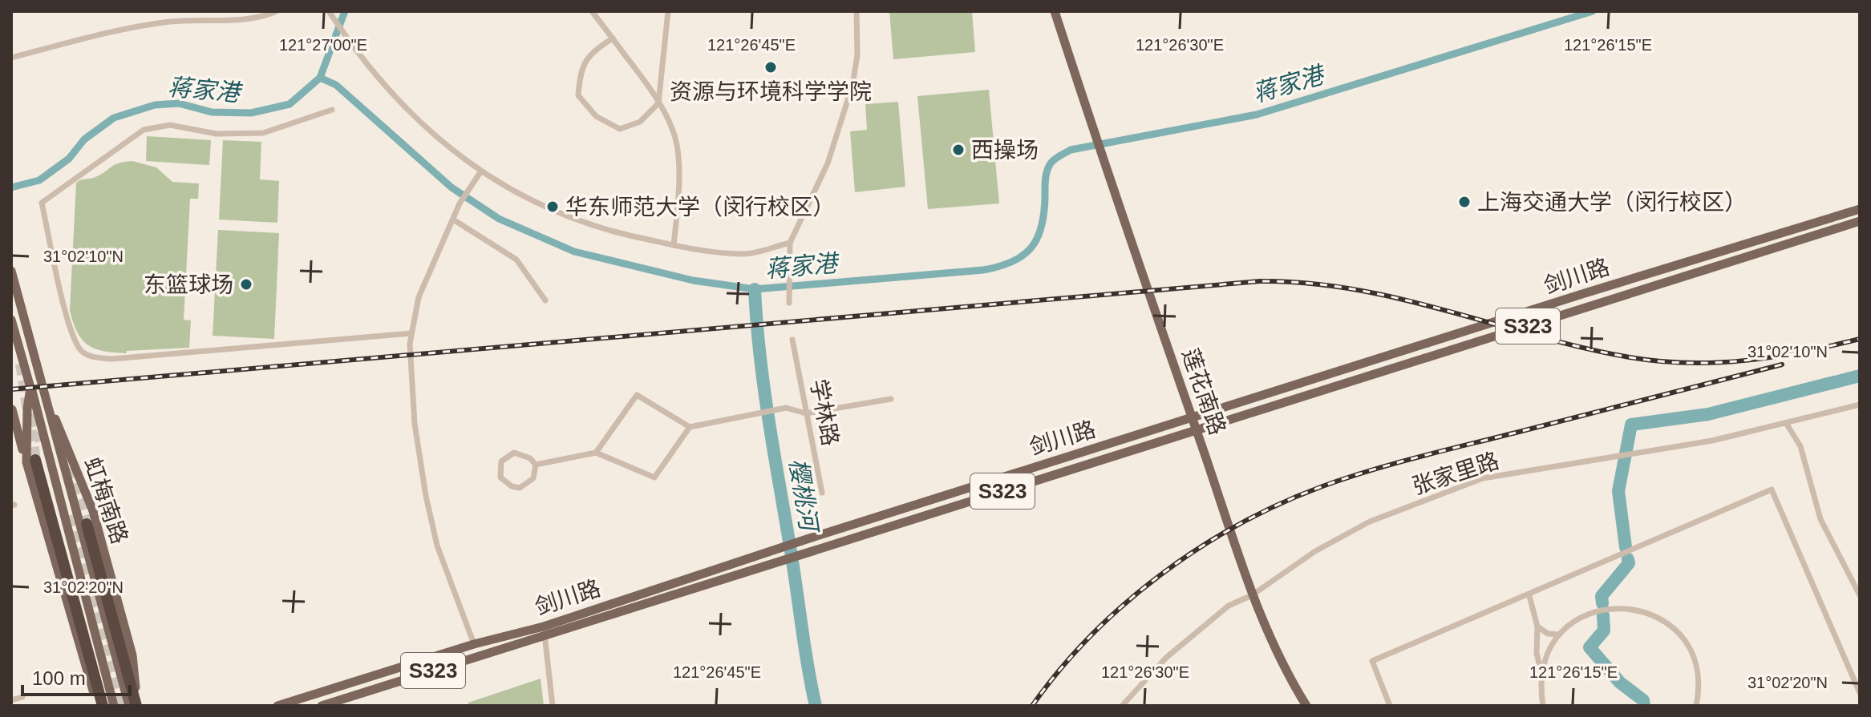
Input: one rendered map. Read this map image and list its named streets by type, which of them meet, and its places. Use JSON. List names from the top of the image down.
{
  "streets": {
    "main road": [
      "剑川路",
      "S323",
      "莲花南路",
      "虹梅南路"
    ],
    "street": ["学林路", "张家里路"]
  },
  "crossings": [
    ["剑川路", "莲花南路"],
    ["莲花南路", "张家里路"]
  ],
  "water": ["蒋家港", "樱桃河"],
  "places": [
    "资源与环境科学学院",
    "西操场",
    "上海交通大学（闵行校区）",
    "华东师范大学（闵行校区）",
    "东篮球场"
  ],
  "scale_bar": "100 m",
  "coordinates": [
    "121°27'00\"E",
    "121°26'45\"E",
    "121°26'30\"E",
    "121°26'15\"E",
    "31°02'10\"N",
    "31°02'20\"N"
  ]
}
